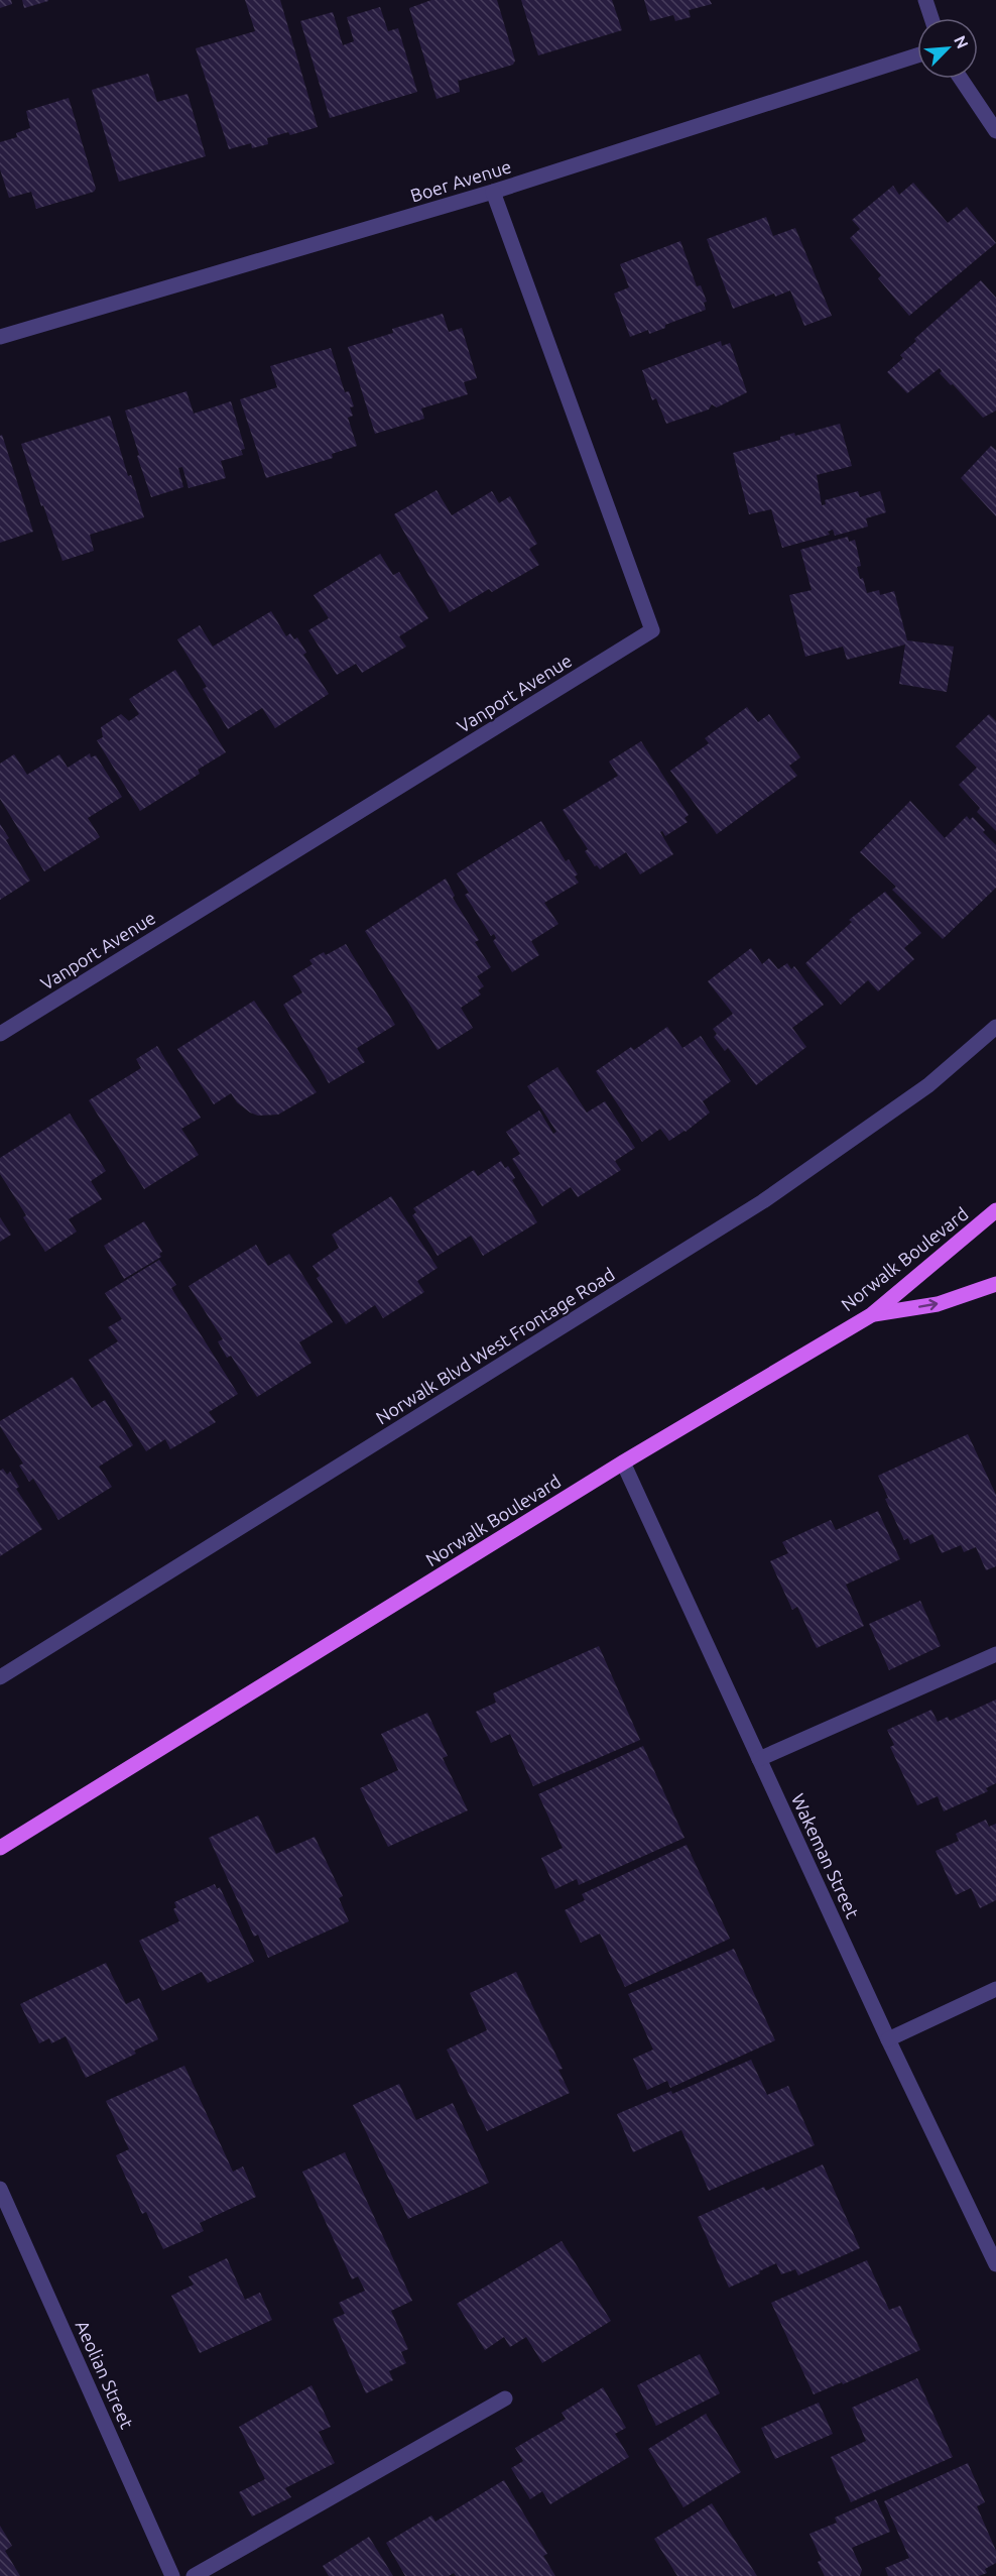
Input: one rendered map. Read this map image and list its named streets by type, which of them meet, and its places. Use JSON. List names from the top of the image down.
{
  "streets": {
    "main road": ["Norwalk Boulevard"],
    "street": [
      "Boer Avenue",
      "Vanport Avenue",
      "Norwalk Blvd West Frontage Road",
      "Wakeman Street",
      "Aeolian Street"
    ]
  },
  "crossings": [
    ["Boer Avenue", "Vanport Avenue"],
    ["Norwalk Boulevard", "Wakeman Street"]
  ],
  "north": "top right"
}
